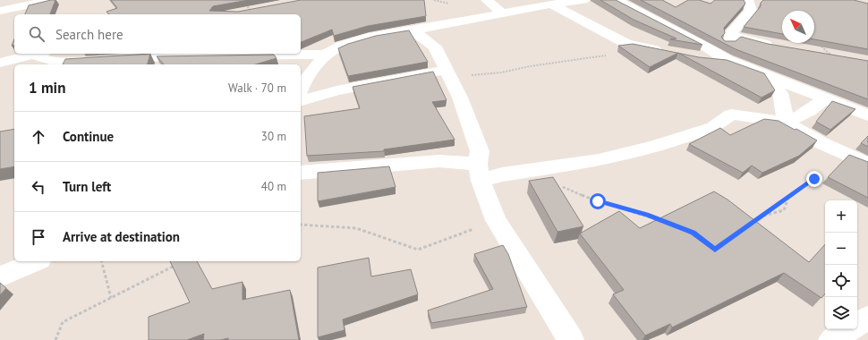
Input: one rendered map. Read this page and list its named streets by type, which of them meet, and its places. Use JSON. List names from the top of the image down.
{
  "north": "top left",
  "page": {
    "search": "Search here",
    "heading": ["1 min", "Walk · 70 m"],
    "list": [
      ["Continue", "30 m"],
      ["Turn left", "40 m"],
      "Arrive at destination"
    ],
    "map_buttons": ["+", "−"]
  }
}
